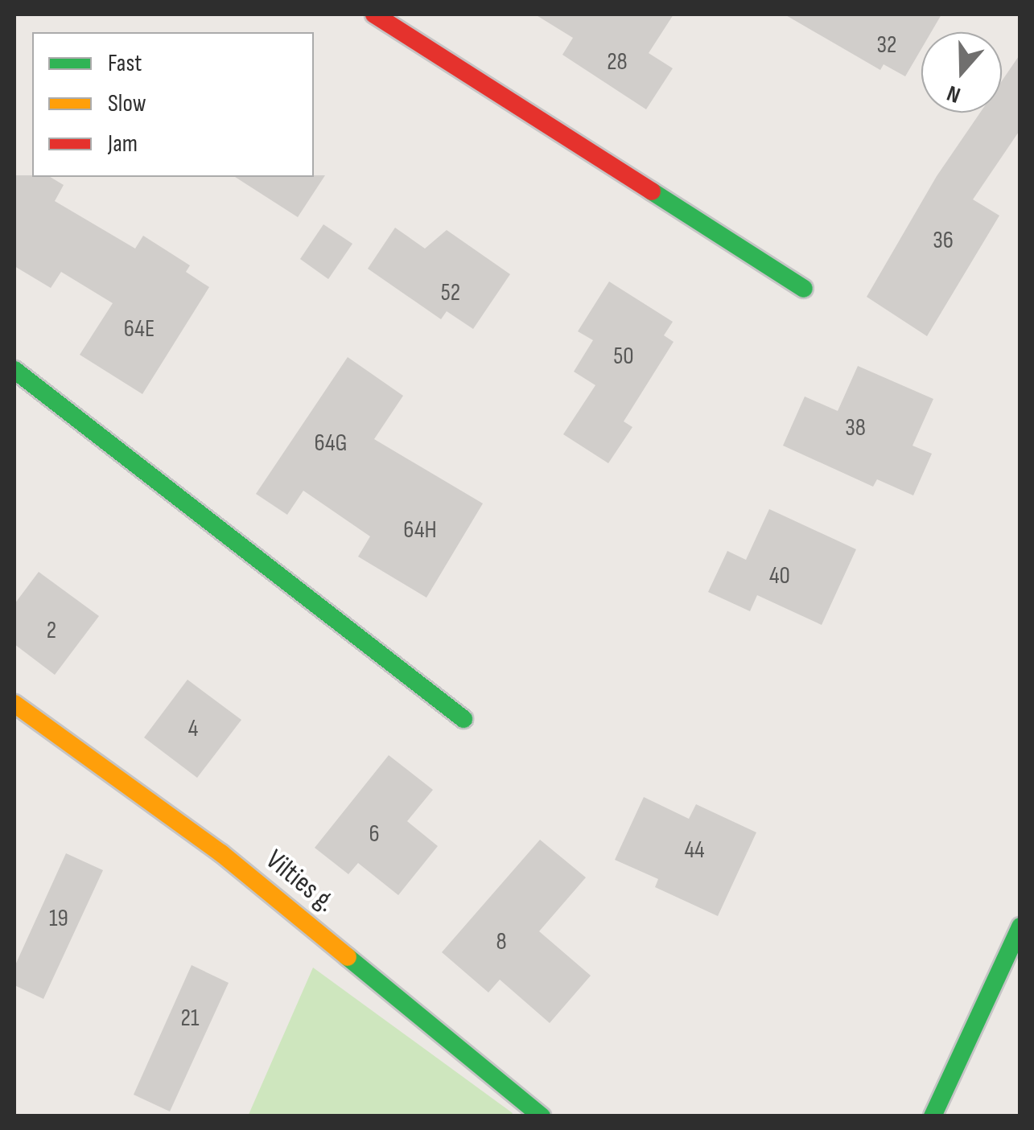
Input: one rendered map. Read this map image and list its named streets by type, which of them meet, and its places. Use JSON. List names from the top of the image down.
{
  "streets": {
    "street": ["Vilties g."]
  },
  "house_numbers": [
    "32",
    "28",
    "36",
    "52",
    "64E",
    "50",
    "38",
    "64G",
    "64H",
    "40",
    "2",
    "4",
    "6",
    "44",
    "19",
    "8",
    "21"
  ],
  "legend": ["Fast", "Slow", "Jam"],
  "north": "bottom"
}
